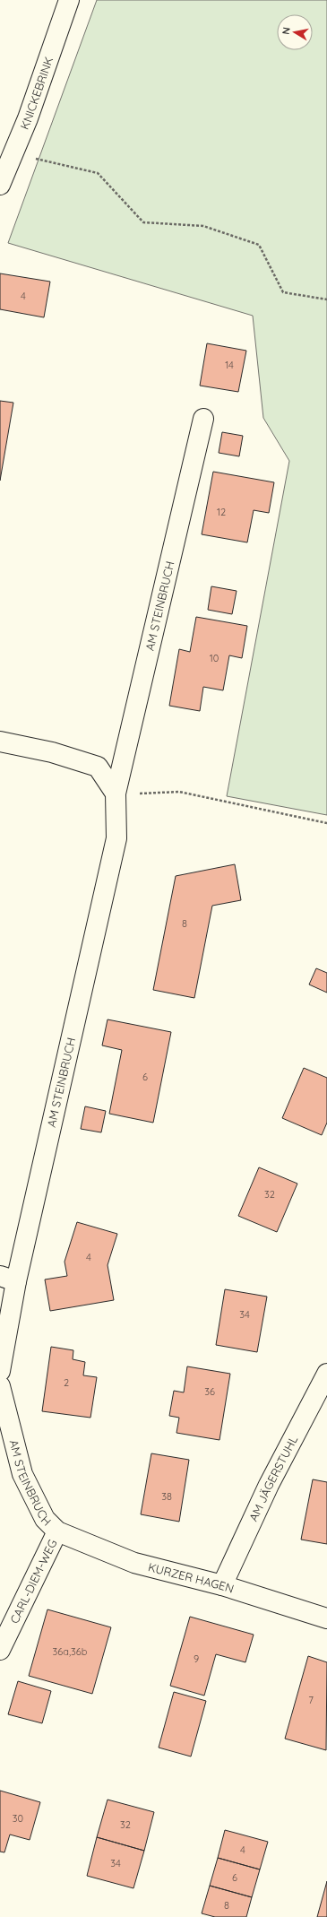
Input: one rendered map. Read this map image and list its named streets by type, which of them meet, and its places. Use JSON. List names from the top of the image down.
{
  "streets": {
    "street": [
      "KNICKEBRINK",
      "AM STEINBRUCH",
      "AM JÄGERSTUHL",
      "KURZER HAGEN",
      "CARL-DIEM-WEG"
    ]
  },
  "crossings": [
    ["AM STEINBRUCH", "KURZER HAGEN"],
    ["AM STEINBRUCH", "CARL-DIEM-WEG"],
    ["AM JÄGERSTUHL", "KURZER HAGEN"],
    ["KURZER HAGEN", "CARL-DIEM-WEG"]
  ],
  "house_numbers": [
    "4",
    "14",
    "12",
    "10",
    "8",
    "6",
    "32",
    "4",
    "34",
    "2",
    "36",
    "38",
    "36a,36b",
    "9",
    "7",
    "30",
    "32",
    "4",
    "34",
    "6",
    "8"
  ],
  "north": "left"
}
